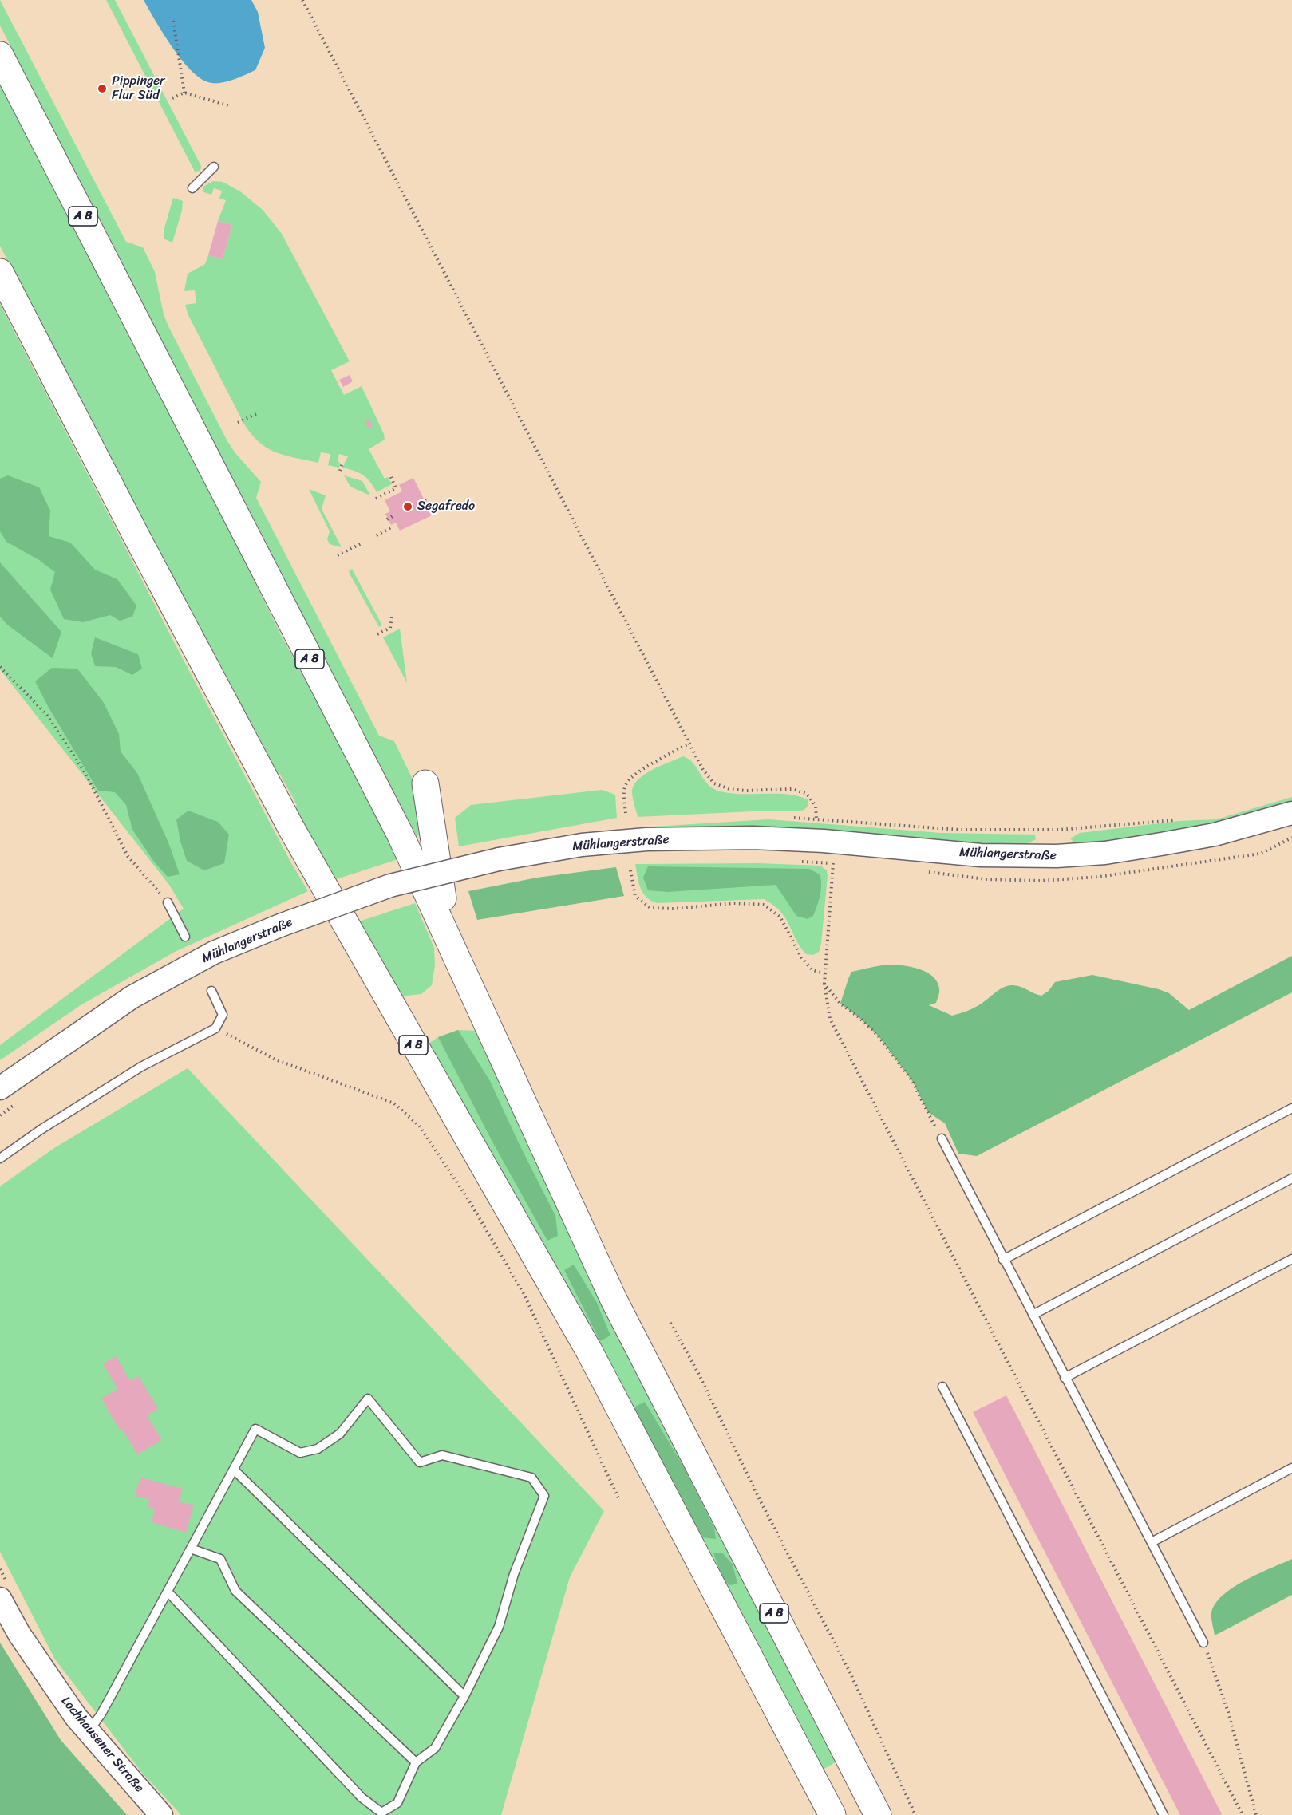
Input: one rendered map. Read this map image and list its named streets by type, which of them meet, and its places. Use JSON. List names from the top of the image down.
{
  "streets": {
    "highway": ["A 8"],
    "main road": ["Mühlangerstraße", "Lochhausener Straße"]
  },
  "places": ["Pippinger Flur Süd", "Segafredo"]
}
